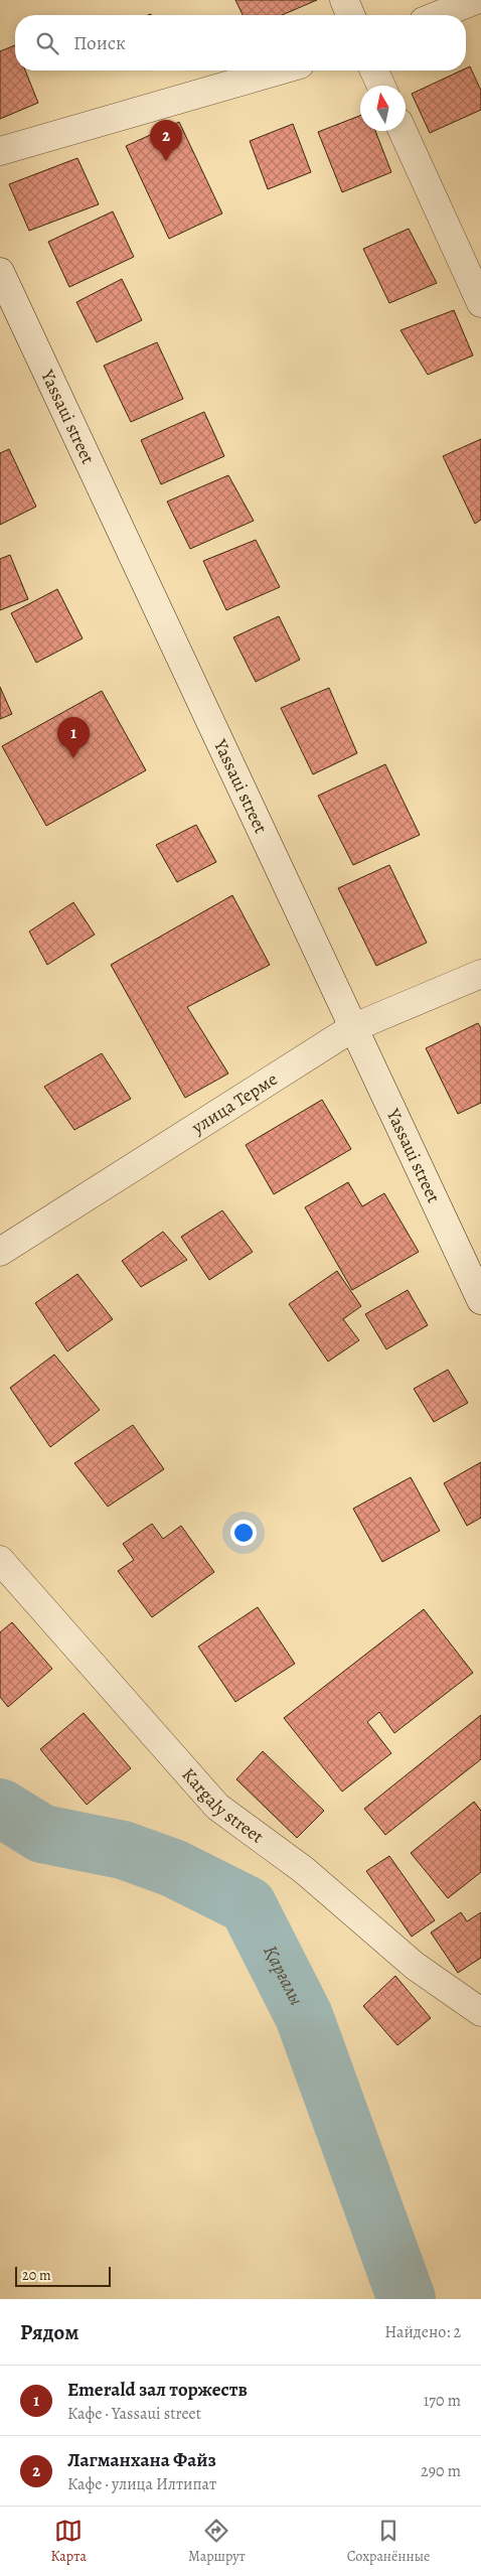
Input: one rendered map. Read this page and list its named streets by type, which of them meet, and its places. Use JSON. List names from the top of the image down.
{
  "streets": {
    "street": ["Yassaui street", "улица Терме", "Kargaly street"]
  },
  "crossings": [
    ["Yassaui street", "улица Терме"]
  ],
  "water": ["Қарғалы"],
  "scale_bar": "20 m",
  "north": "top",
  "page": {
    "search": "Поиск",
    "pins": ["2", "1"],
    "scale": "20 m",
    "heading": ["Рядом", "Найдено: 2"],
    "list": [
      {
        "mark": "1",
        "name": "Emerald зал торжеств",
        "note": "Кафе · Yassaui street",
        "value": "170 m"
      },
      {
        "mark": "2",
        "name": "Лагманхана Файз",
        "note": "Кафе · улица Илтипат",
        "value": "290 m"
      }
    ],
    "nav": ["Карта", "Маршрут", "Сохранённые"]
  }
}
